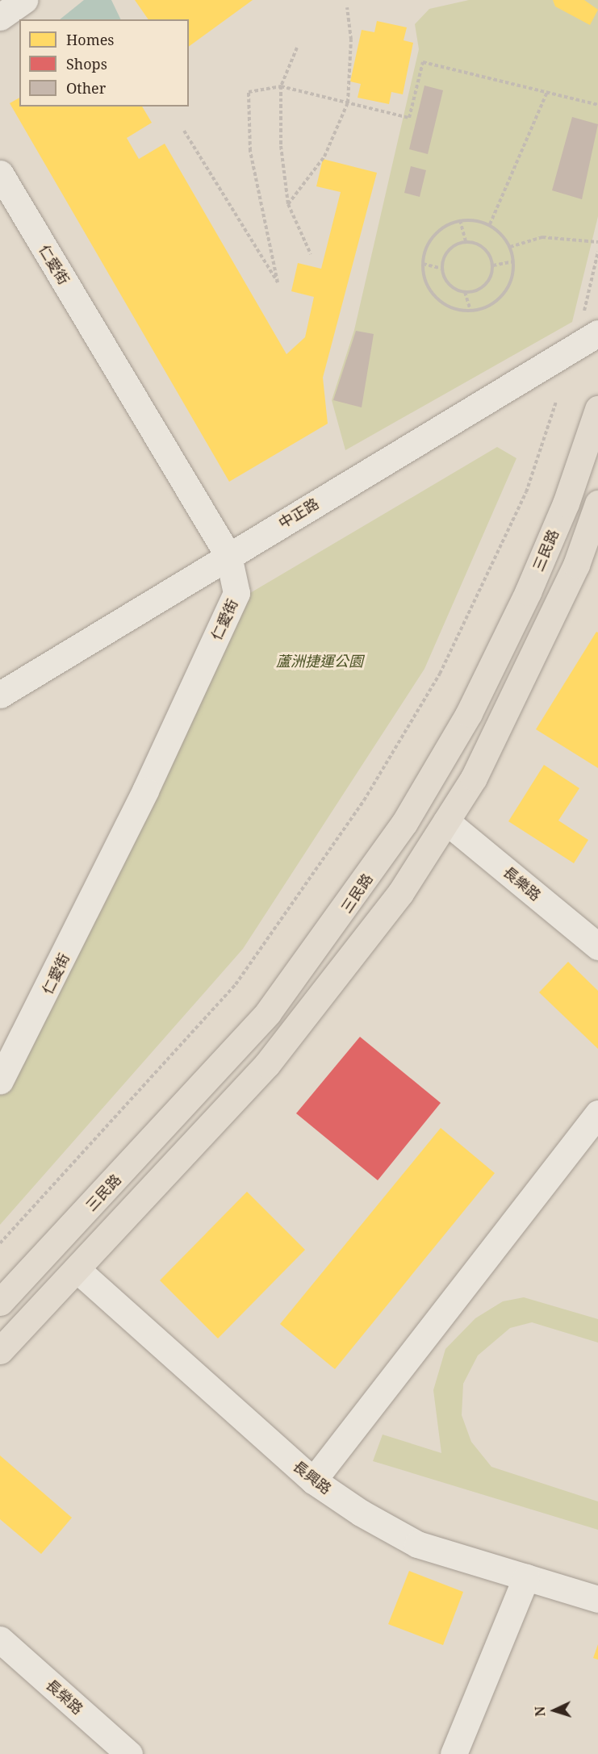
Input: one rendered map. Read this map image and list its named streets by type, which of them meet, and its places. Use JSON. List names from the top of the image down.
{
  "streets": {
    "main road": ["三民路"],
    "street": [
      "仁愛街",
      "中正路",
      "長樂路",
      "長興路",
      "長榮路"
    ]
  },
  "crossings": [
    ["仁愛街", "中正路"]
  ],
  "parks": ["蘆洲捷運公園"],
  "legend": ["Homes", "Shops", "Other"],
  "north": "left"
}
